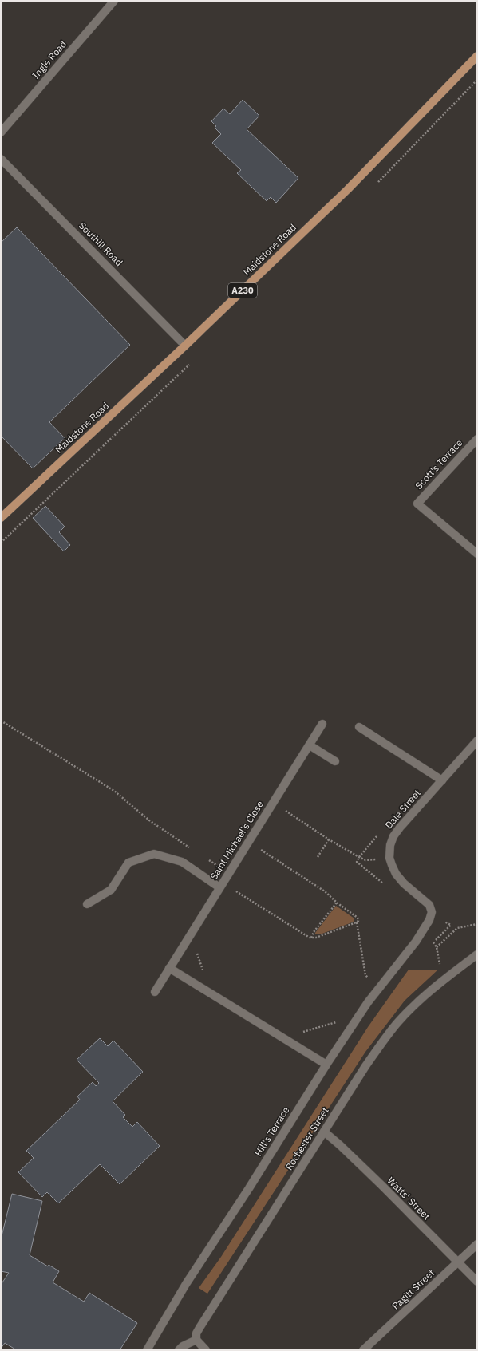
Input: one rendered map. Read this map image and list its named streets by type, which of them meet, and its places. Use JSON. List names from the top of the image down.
{
  "streets": {
    "main road": ["Maidstone Road", "A230"],
    "street": [
      "Ingle Road",
      "Southill Road",
      "Scott's Terrace",
      "Dale Street",
      "Saint Michael's Close",
      "Hill's Terrace",
      "Rochester Street",
      "Watts' Street",
      "Pagitt Street"
    ]
  },
  "crossings": [
    ["Southill Road", "Maidstone Road"],
    ["Dale Street", "Hill's Terrace"],
    ["Rochester Street", "Watts' Street"],
    ["Watts' Street", "Pagitt Street"]
  ]
}
